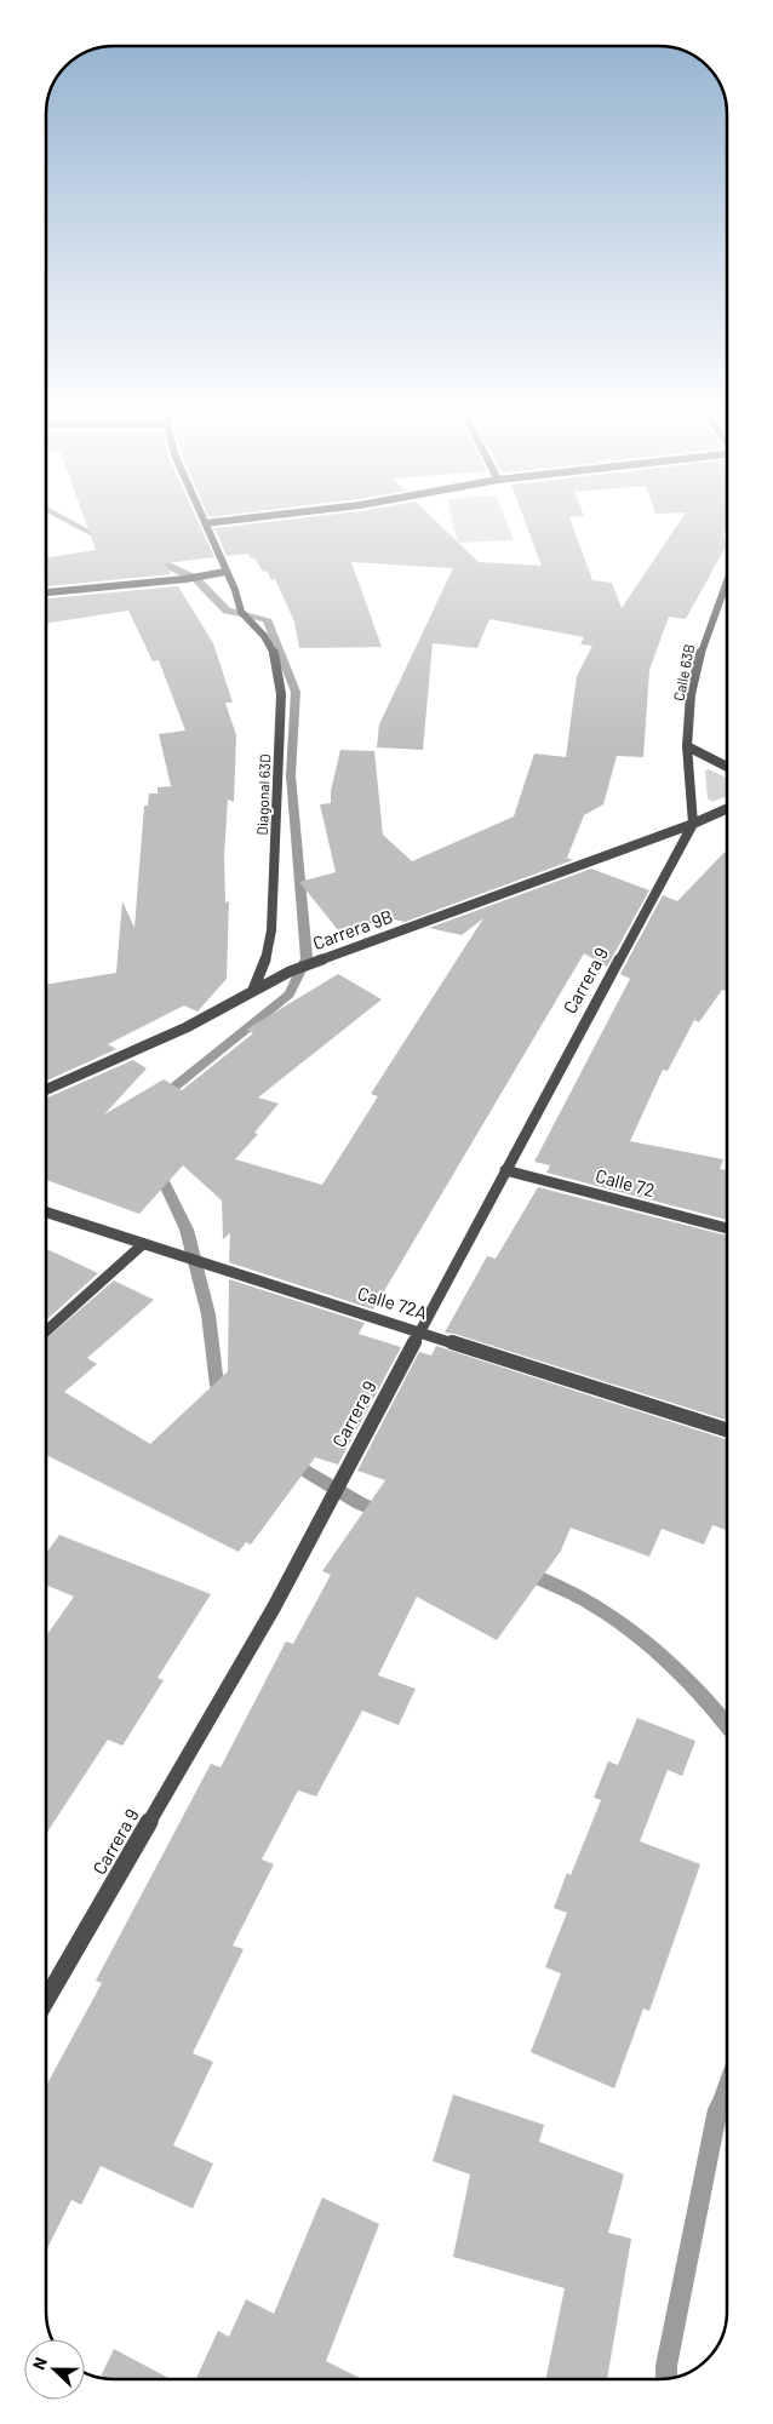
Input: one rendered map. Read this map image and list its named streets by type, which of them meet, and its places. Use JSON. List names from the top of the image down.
{
  "streets": {
    "street": [
      "Calle 63B",
      "Diagonal 63D",
      "Carrera 9B",
      "Carrera 9",
      "Calle 72",
      "Calle 72A"
    ]
  },
  "crossings": [
    ["Diagonal 63D", "Carrera 9B"],
    ["Carrera 9B", "Carrera 9"],
    ["Carrera 9", "Calle 72"],
    ["Carrera 9", "Calle 72A"]
  ],
  "north": "left"
}
